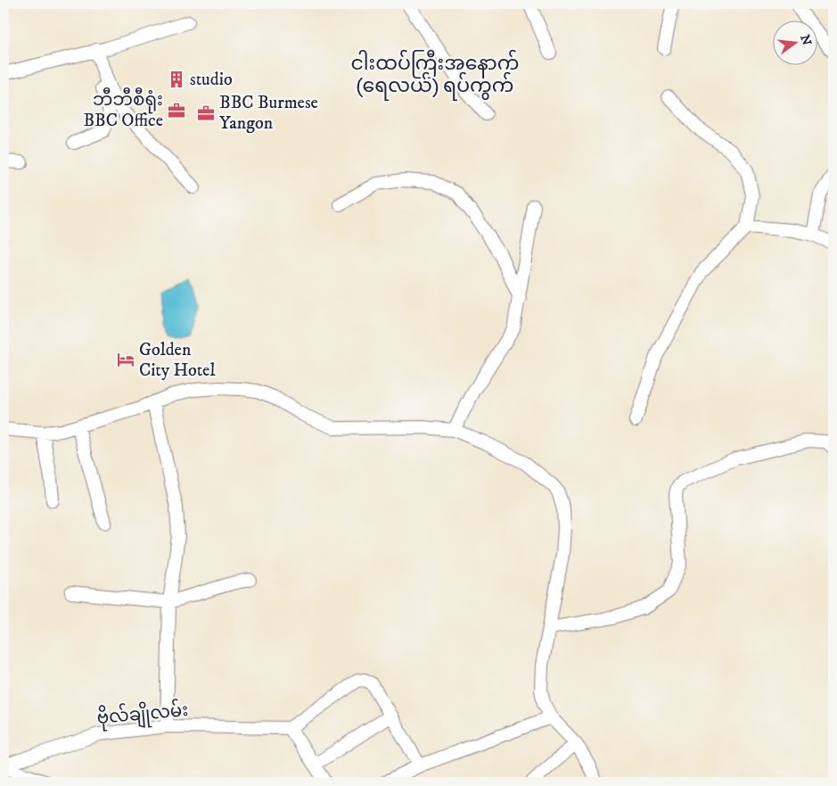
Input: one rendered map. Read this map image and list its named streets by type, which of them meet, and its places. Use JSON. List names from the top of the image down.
{
  "streets": {
    "street": ["ဗိုလ်ချိုလမ်း"]
  },
  "districts": ["ငါးထပ်ကြီးအနောက် (ရေလယ်) ရပ်ကွက်"],
  "places": {
    "building": ["studio"],
    "office": ["ဘီဘီစီရုံး BBC Office", "BBC Burmese Yangon"],
    "hotel": ["Golden City Hotel"]
  },
  "north": "right"
}
